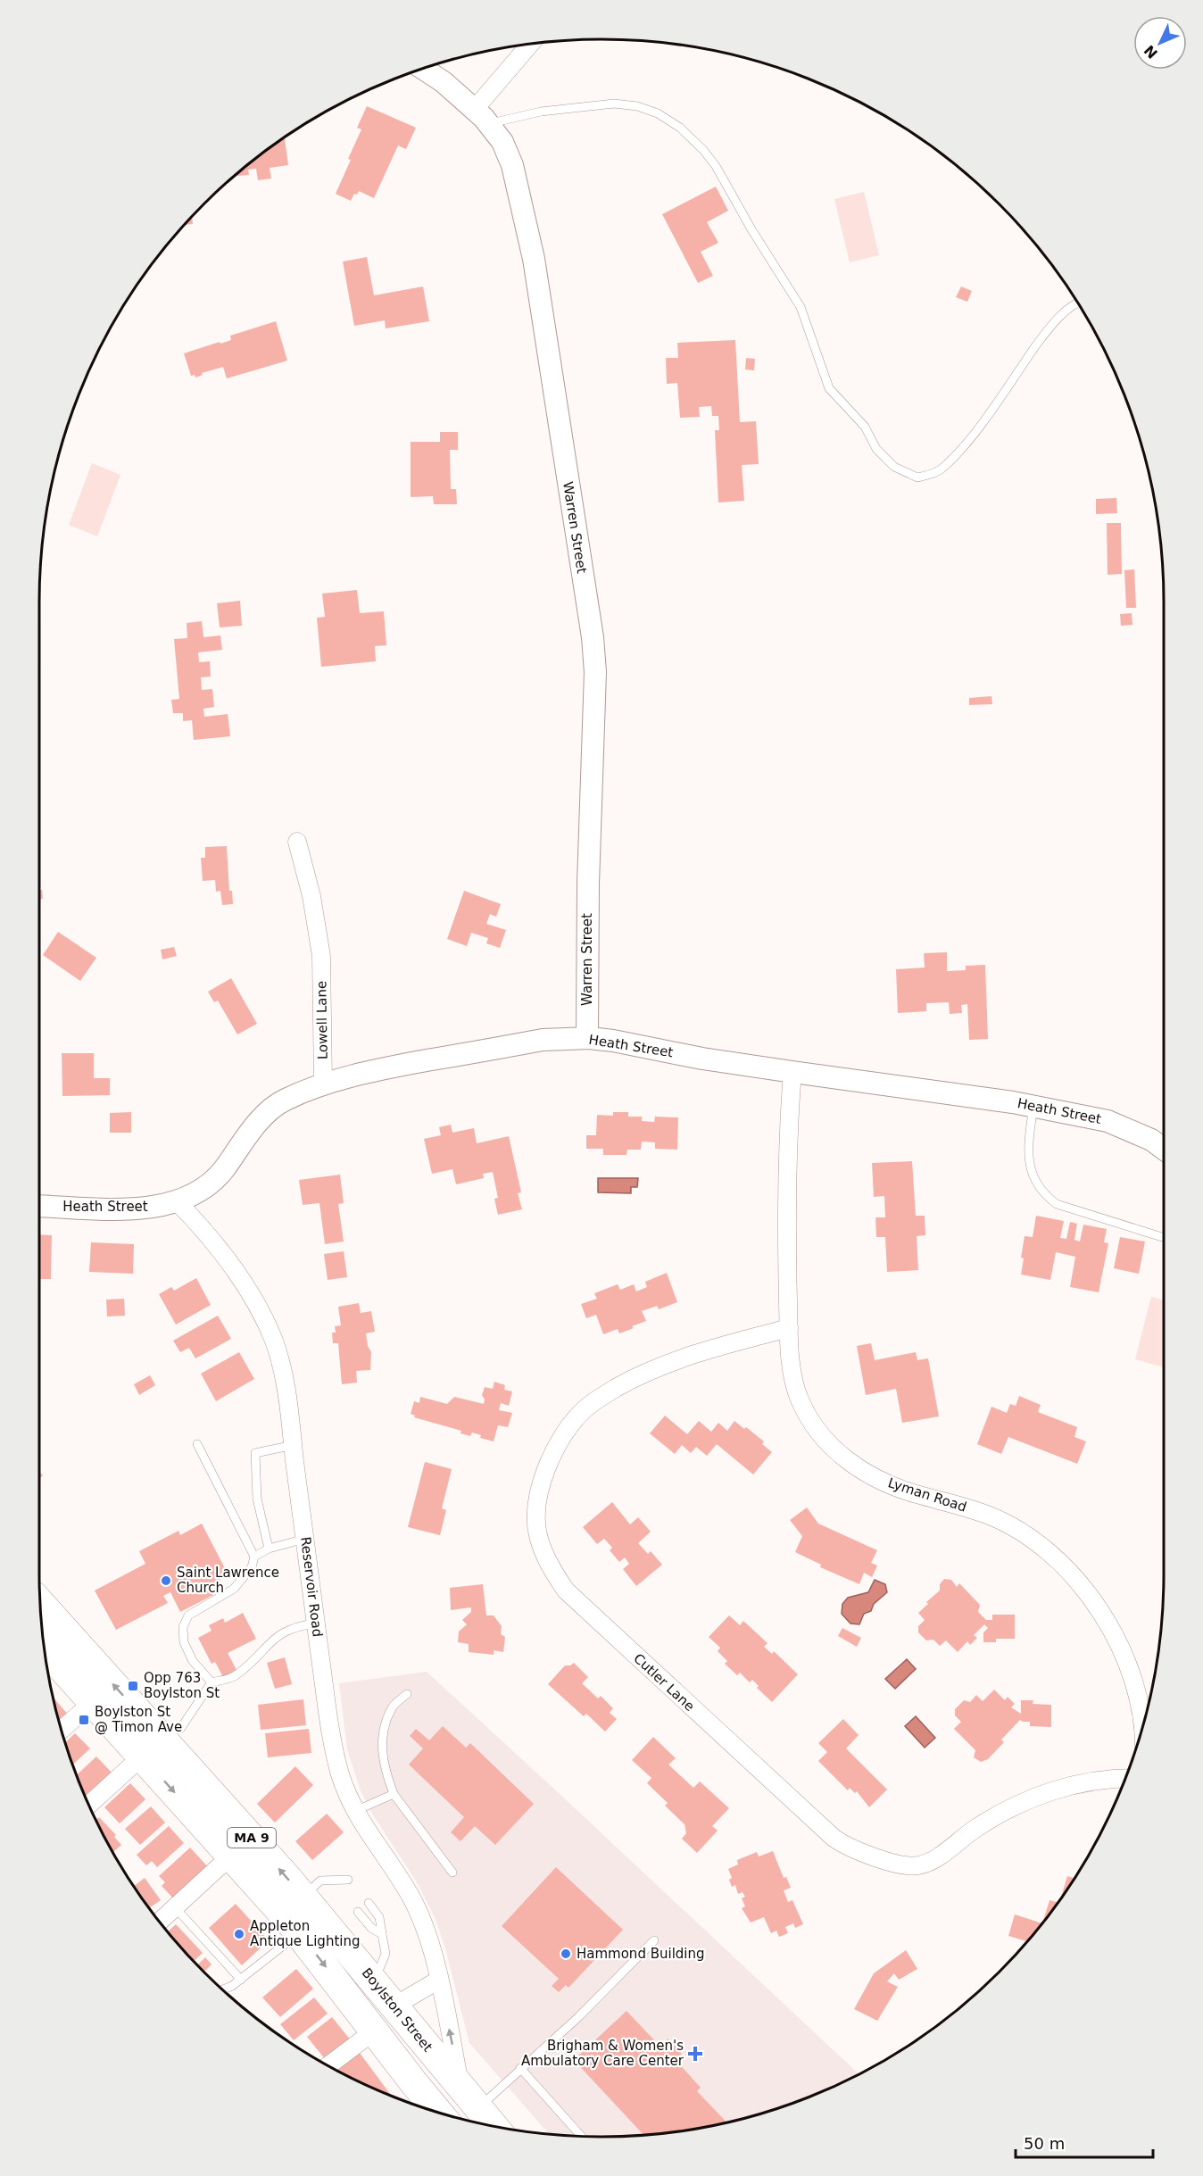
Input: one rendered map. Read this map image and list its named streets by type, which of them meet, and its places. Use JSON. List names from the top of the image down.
{
  "streets": {
    "highway": ["MA 9", "Boylston Street"],
    "street": [
      "Warren Street",
      "Lowell Lane",
      "Heath Street",
      "Lyman Road",
      "Reservoir Road",
      "Cutler Lane"
    ]
  },
  "crossings": [
    ["Warren Street", "Heath Street"],
    ["Lowell Lane", "Heath Street"],
    ["Heath Street", "Lyman Road"],
    ["Heath Street", "Reservoir Road"],
    ["Lyman Road", "Cutler Lane"],
    ["Reservoir Road", "Boylston Street"]
  ],
  "places": {
    "other": ["Saint Lawrence Church", "Appleton Antique Lighting", "Hammond Building"],
    "transit": ["Opp 763 Boylston St", "Boylston St @ Timon Ave"],
    "health": ["Brigham & Women's Ambulatory Care Center"]
  },
  "scale_bar": "50 m",
  "north": "bottom left"
}
